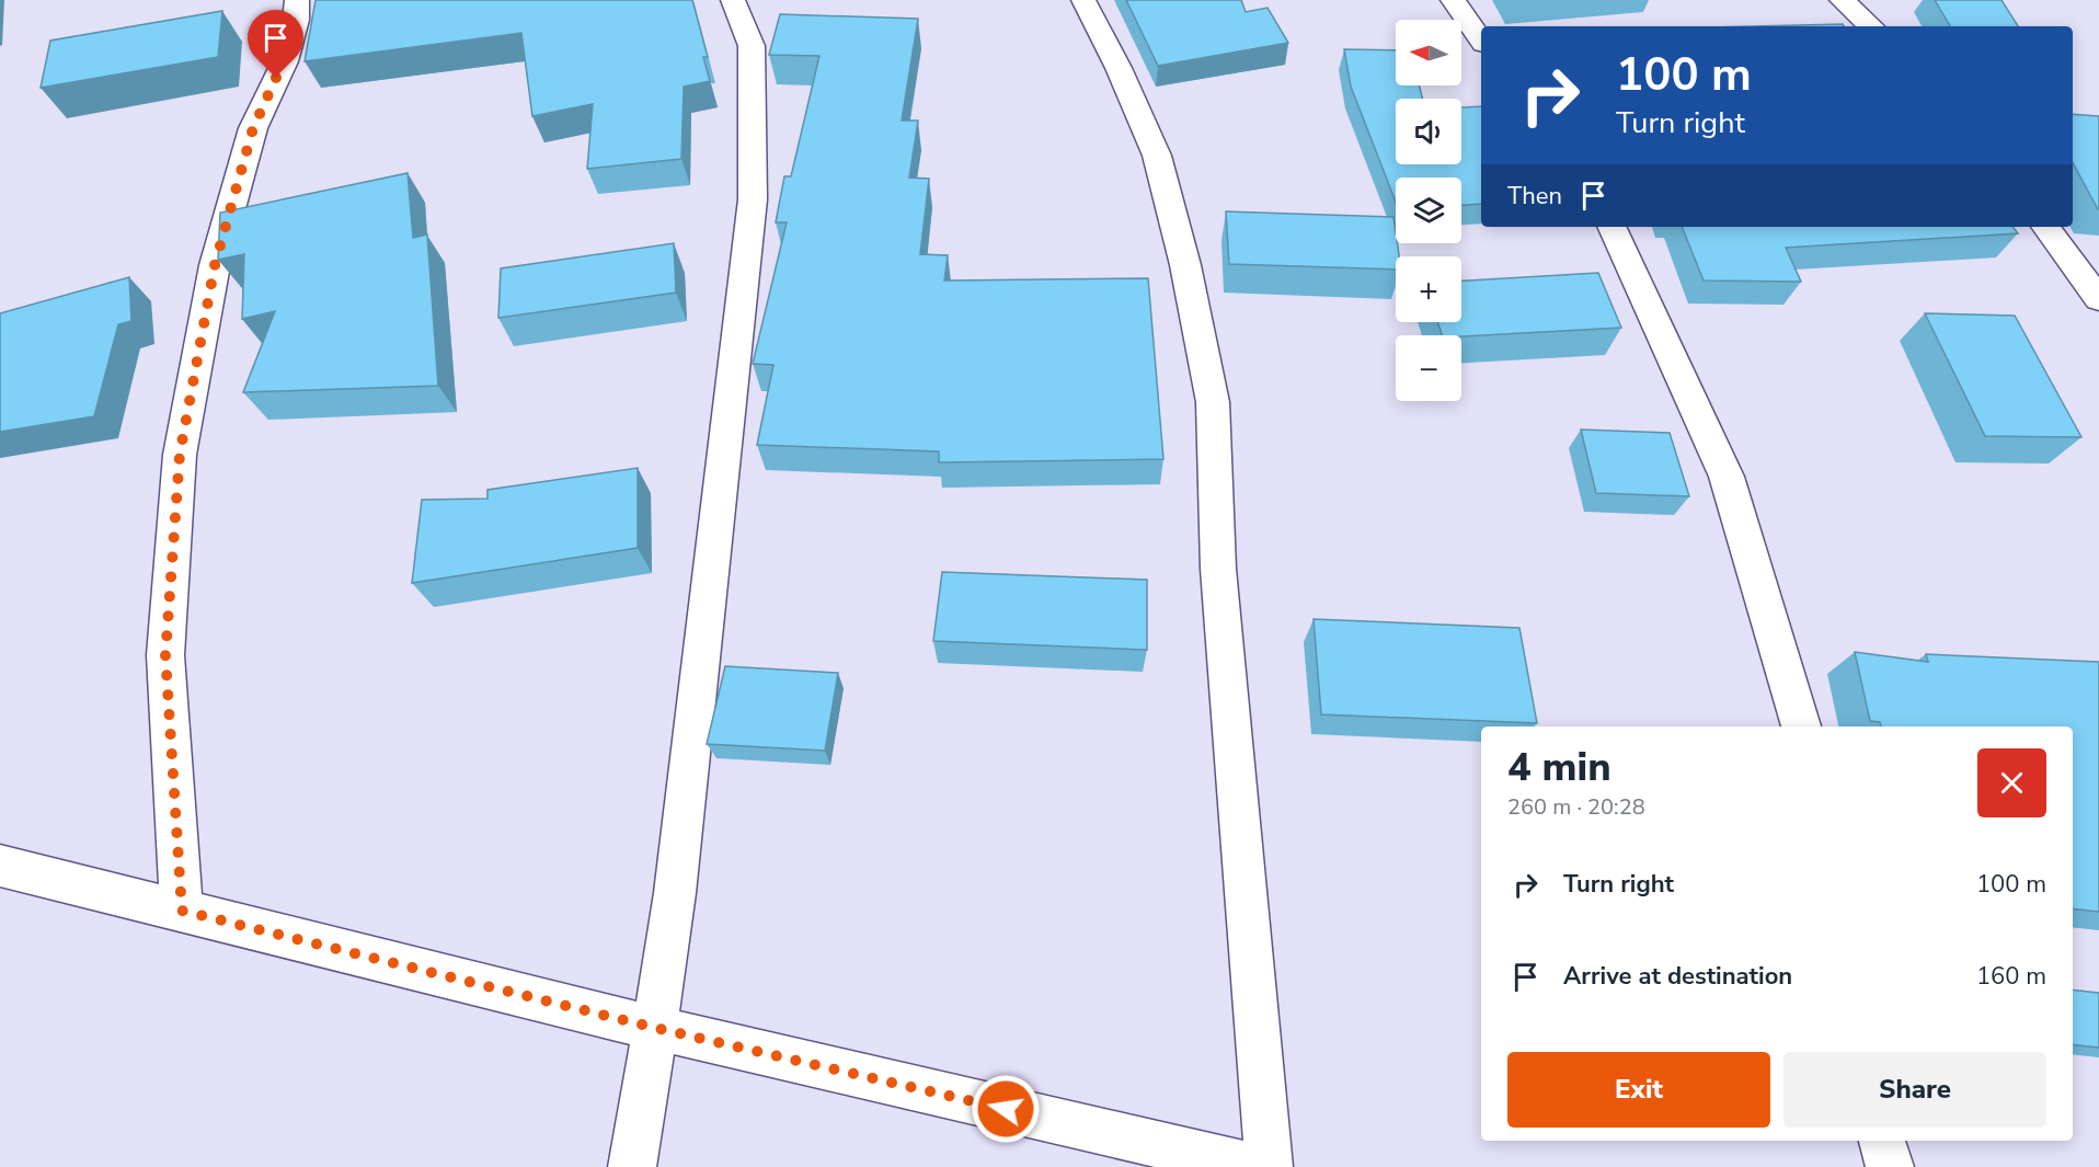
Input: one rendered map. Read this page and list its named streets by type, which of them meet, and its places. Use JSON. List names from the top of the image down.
{
  "north": "left",
  "page": {
    "map_buttons": ["+", "−"],
    "turn": ["100 m", "Turn right"],
    "then": "Then",
    "heading": ["4 min", "260 m · 20:28"],
    "list": [
      {
        "name": "Turn right",
        "value": "100 m"
      },
      {
        "name": "Arrive at destination",
        "value": "160 m"
      }
    ],
    "buttons": ["Exit", "Share"]
  }
}
